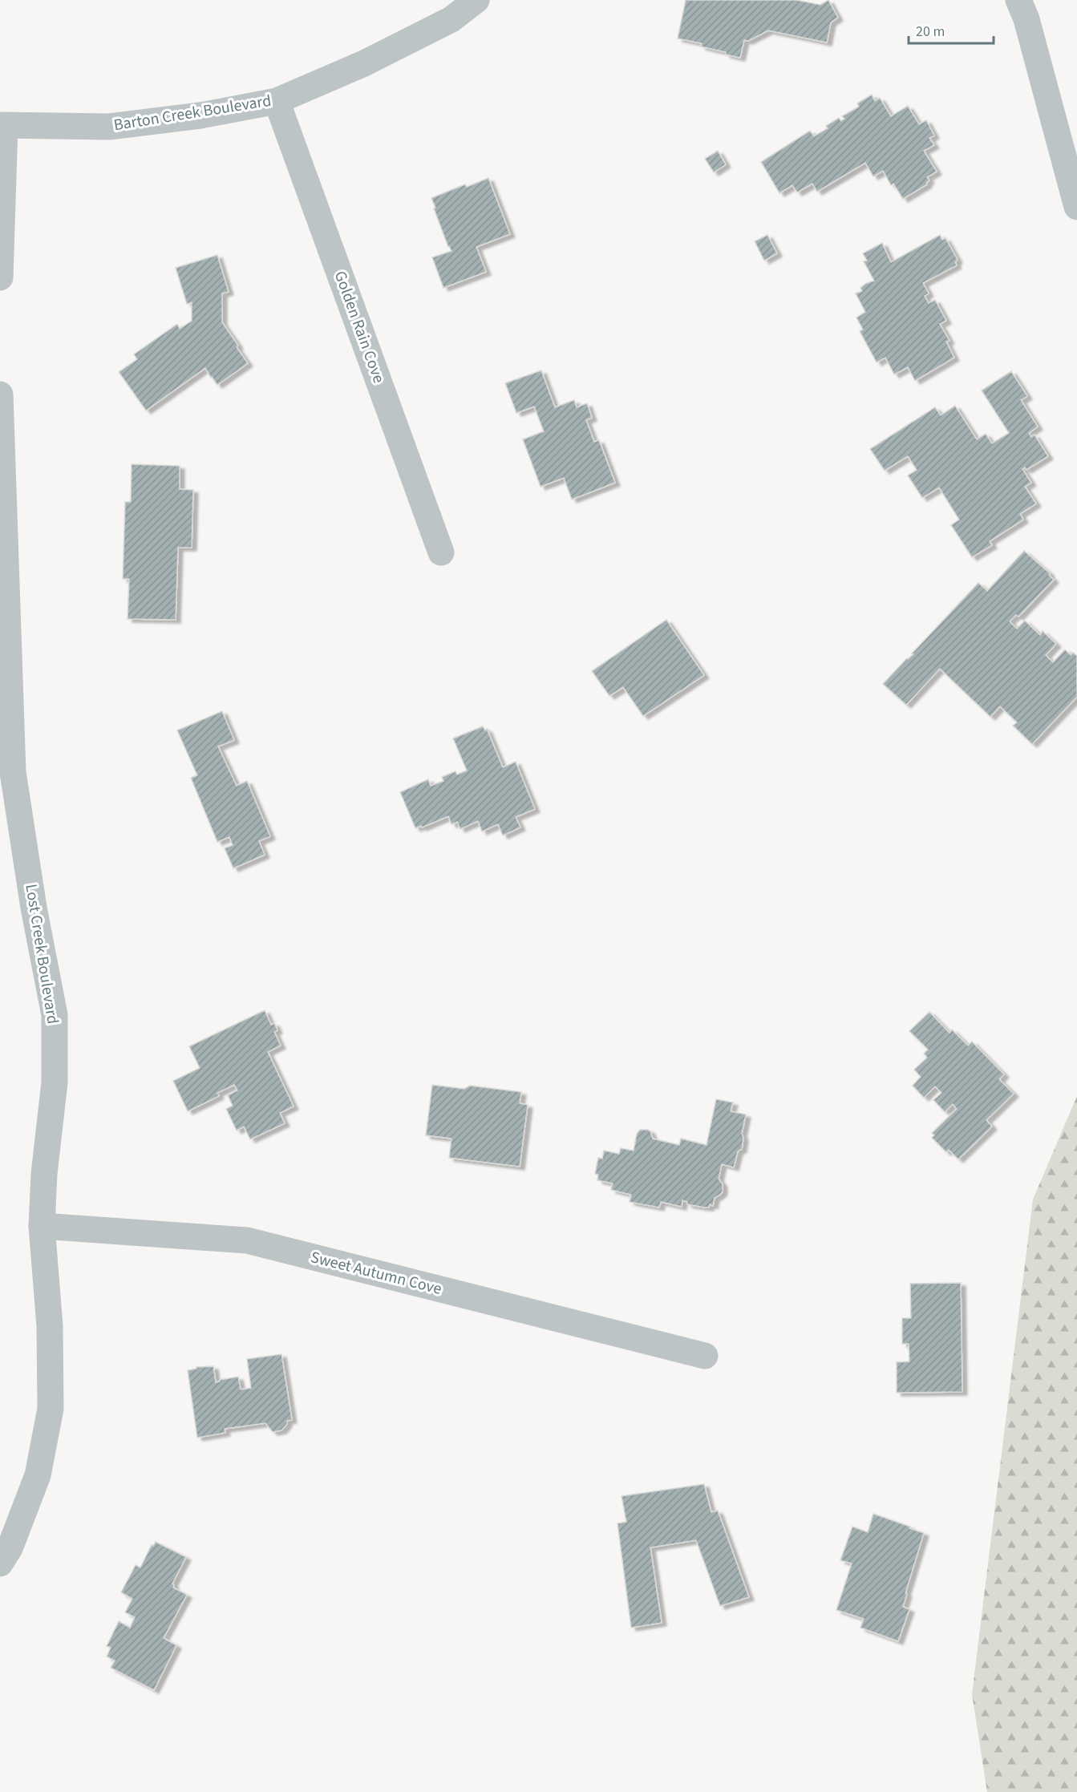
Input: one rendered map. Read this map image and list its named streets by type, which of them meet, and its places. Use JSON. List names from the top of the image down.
{
  "streets": {
    "street": [
      "Barton Creek Boulevard",
      "Golden Rain Cove",
      "Lost Creek Boulevard",
      "Sweet Autumn Cove"
    ]
  },
  "crossings": [
    ["Barton Creek Boulevard", "Golden Rain Cove"],
    ["Lost Creek Boulevard", "Sweet Autumn Cove"]
  ],
  "scale_bar": "20 m"
}
